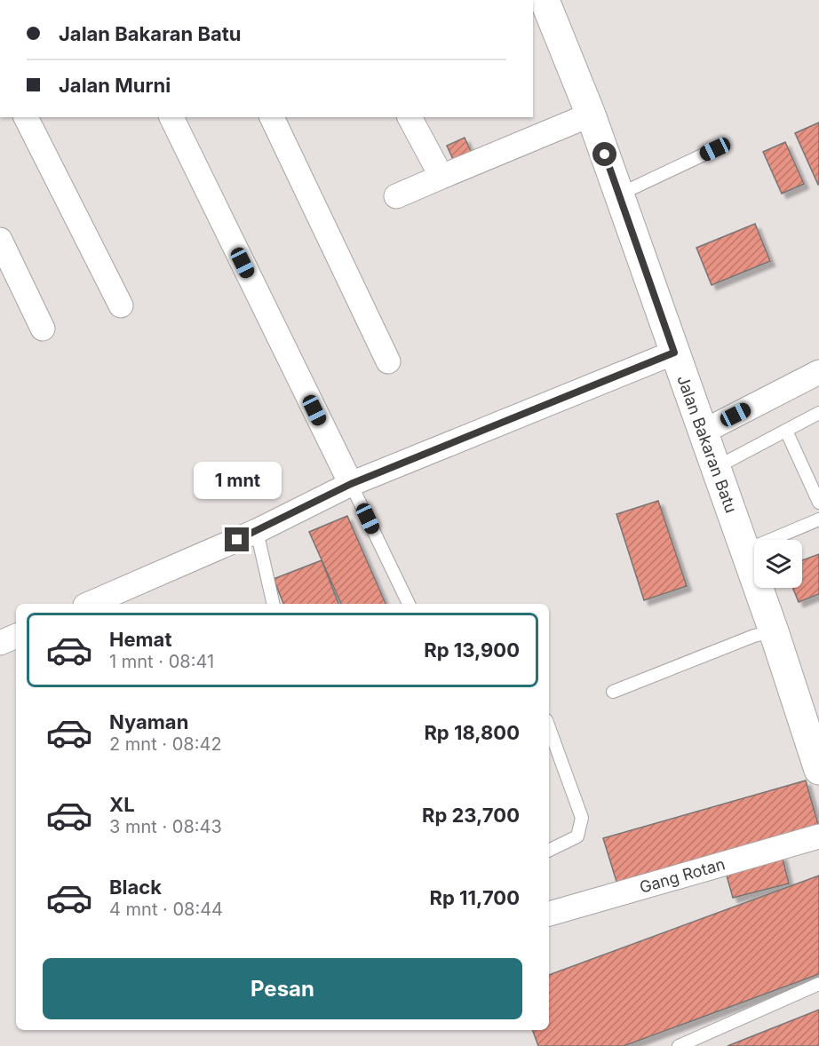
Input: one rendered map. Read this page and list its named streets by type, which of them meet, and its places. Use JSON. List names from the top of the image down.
{
  "streets": {
    "highway": ["Jalan Bakaran Batu"],
    "street": ["Gang Rotan"]
  },
  "page": {
    "banner": ["Jalan Bakaran Batu", "Jalan Murni"],
    "bubble": "1 mnt",
    "list": [
      {
        "name": "Hemat",
        "note": "1 mnt · 08:41",
        "value": "Rp 13,900"
      },
      {
        "name": "Nyaman",
        "note": "2 mnt · 08:42",
        "value": "Rp 18,800"
      },
      {
        "name": "XL",
        "note": "3 mnt · 08:43",
        "value": "Rp 23,700"
      },
      {
        "name": "Black",
        "note": "4 mnt · 08:44",
        "value": "Rp 11,700"
      }
    ],
    "buttons": "Pesan"
  }
}
